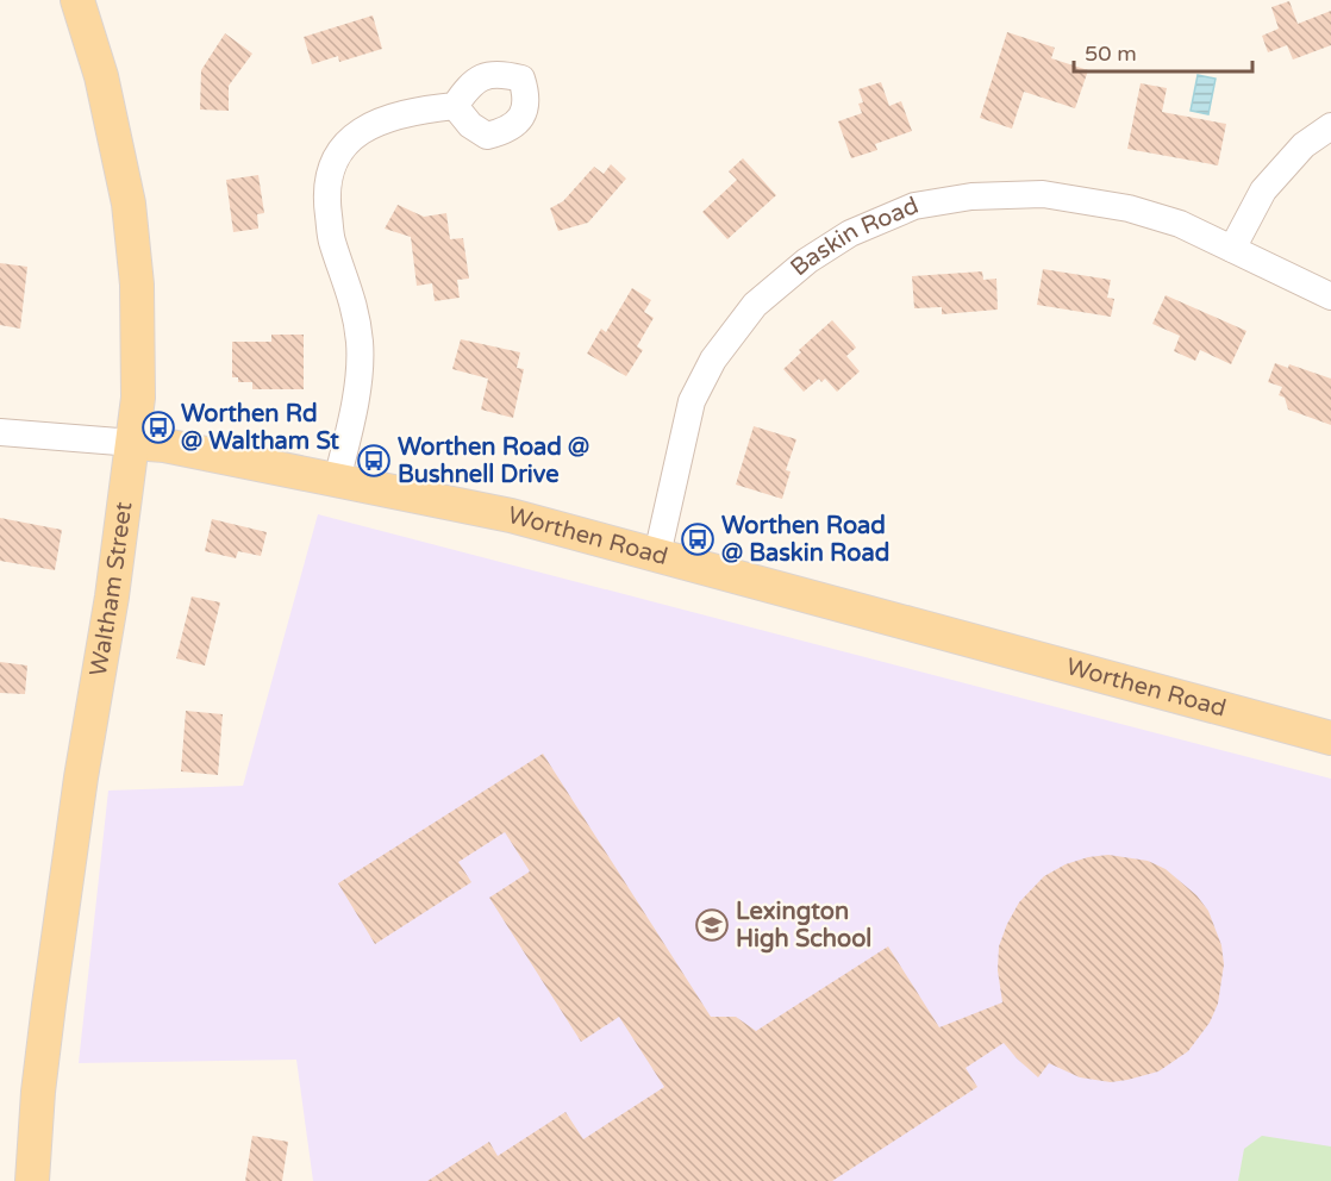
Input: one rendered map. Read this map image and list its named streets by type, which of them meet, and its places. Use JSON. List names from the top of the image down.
{
  "streets": {
    "main road": ["Worthen Road", "Waltham Street"],
    "street": ["Baskin Road"]
  },
  "crossings": [
    ["Baskin Road", "Worthen Road"],
    ["Worthen Road", "Waltham Street"]
  ],
  "places": {
    "bus stop": ["Worthen Rd @ Waltham St", "Worthen Road @ Bushnell Drive", "Worthen Road @ Baskin Road"],
    "school or university": ["Lexington High School"]
  },
  "scale_bar": "50 m"
}
